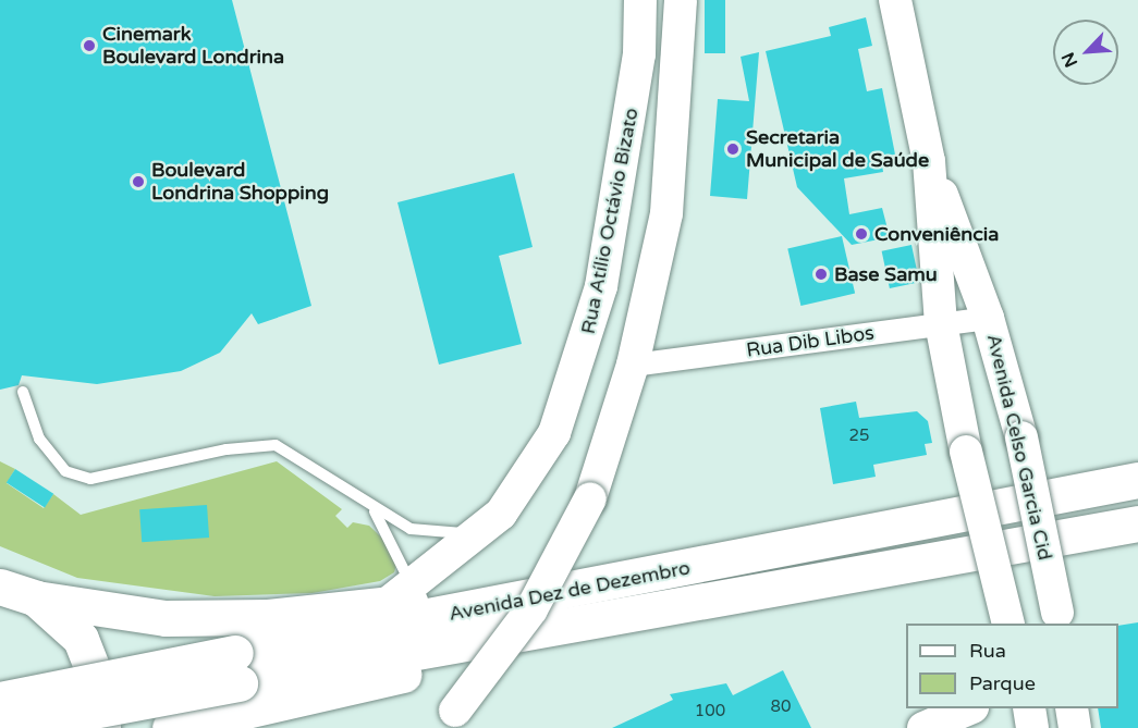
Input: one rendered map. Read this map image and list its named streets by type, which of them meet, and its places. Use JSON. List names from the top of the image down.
{
  "streets": {
    "main road": ["Avenida Dez de Dezembro"],
    "street": ["Rua Atílio Octávio Bizato", "Rua Dib Libos", "Avenida Celso Garcia Cid"]
  },
  "crossings": [
    ["Rua Dib Libos", "Avenida Celso Garcia Cid"]
  ],
  "places": [
    "Cinemark Boulevard Londrina",
    "Secretaria Municipal de Saúde",
    "Boulevard Londrina Shopping",
    "Conveniência",
    "Base Samu"
  ],
  "house_numbers": ["25", "80", "100"],
  "legend": ["Rua", "Parque"],
  "north": "bottom left"
}
